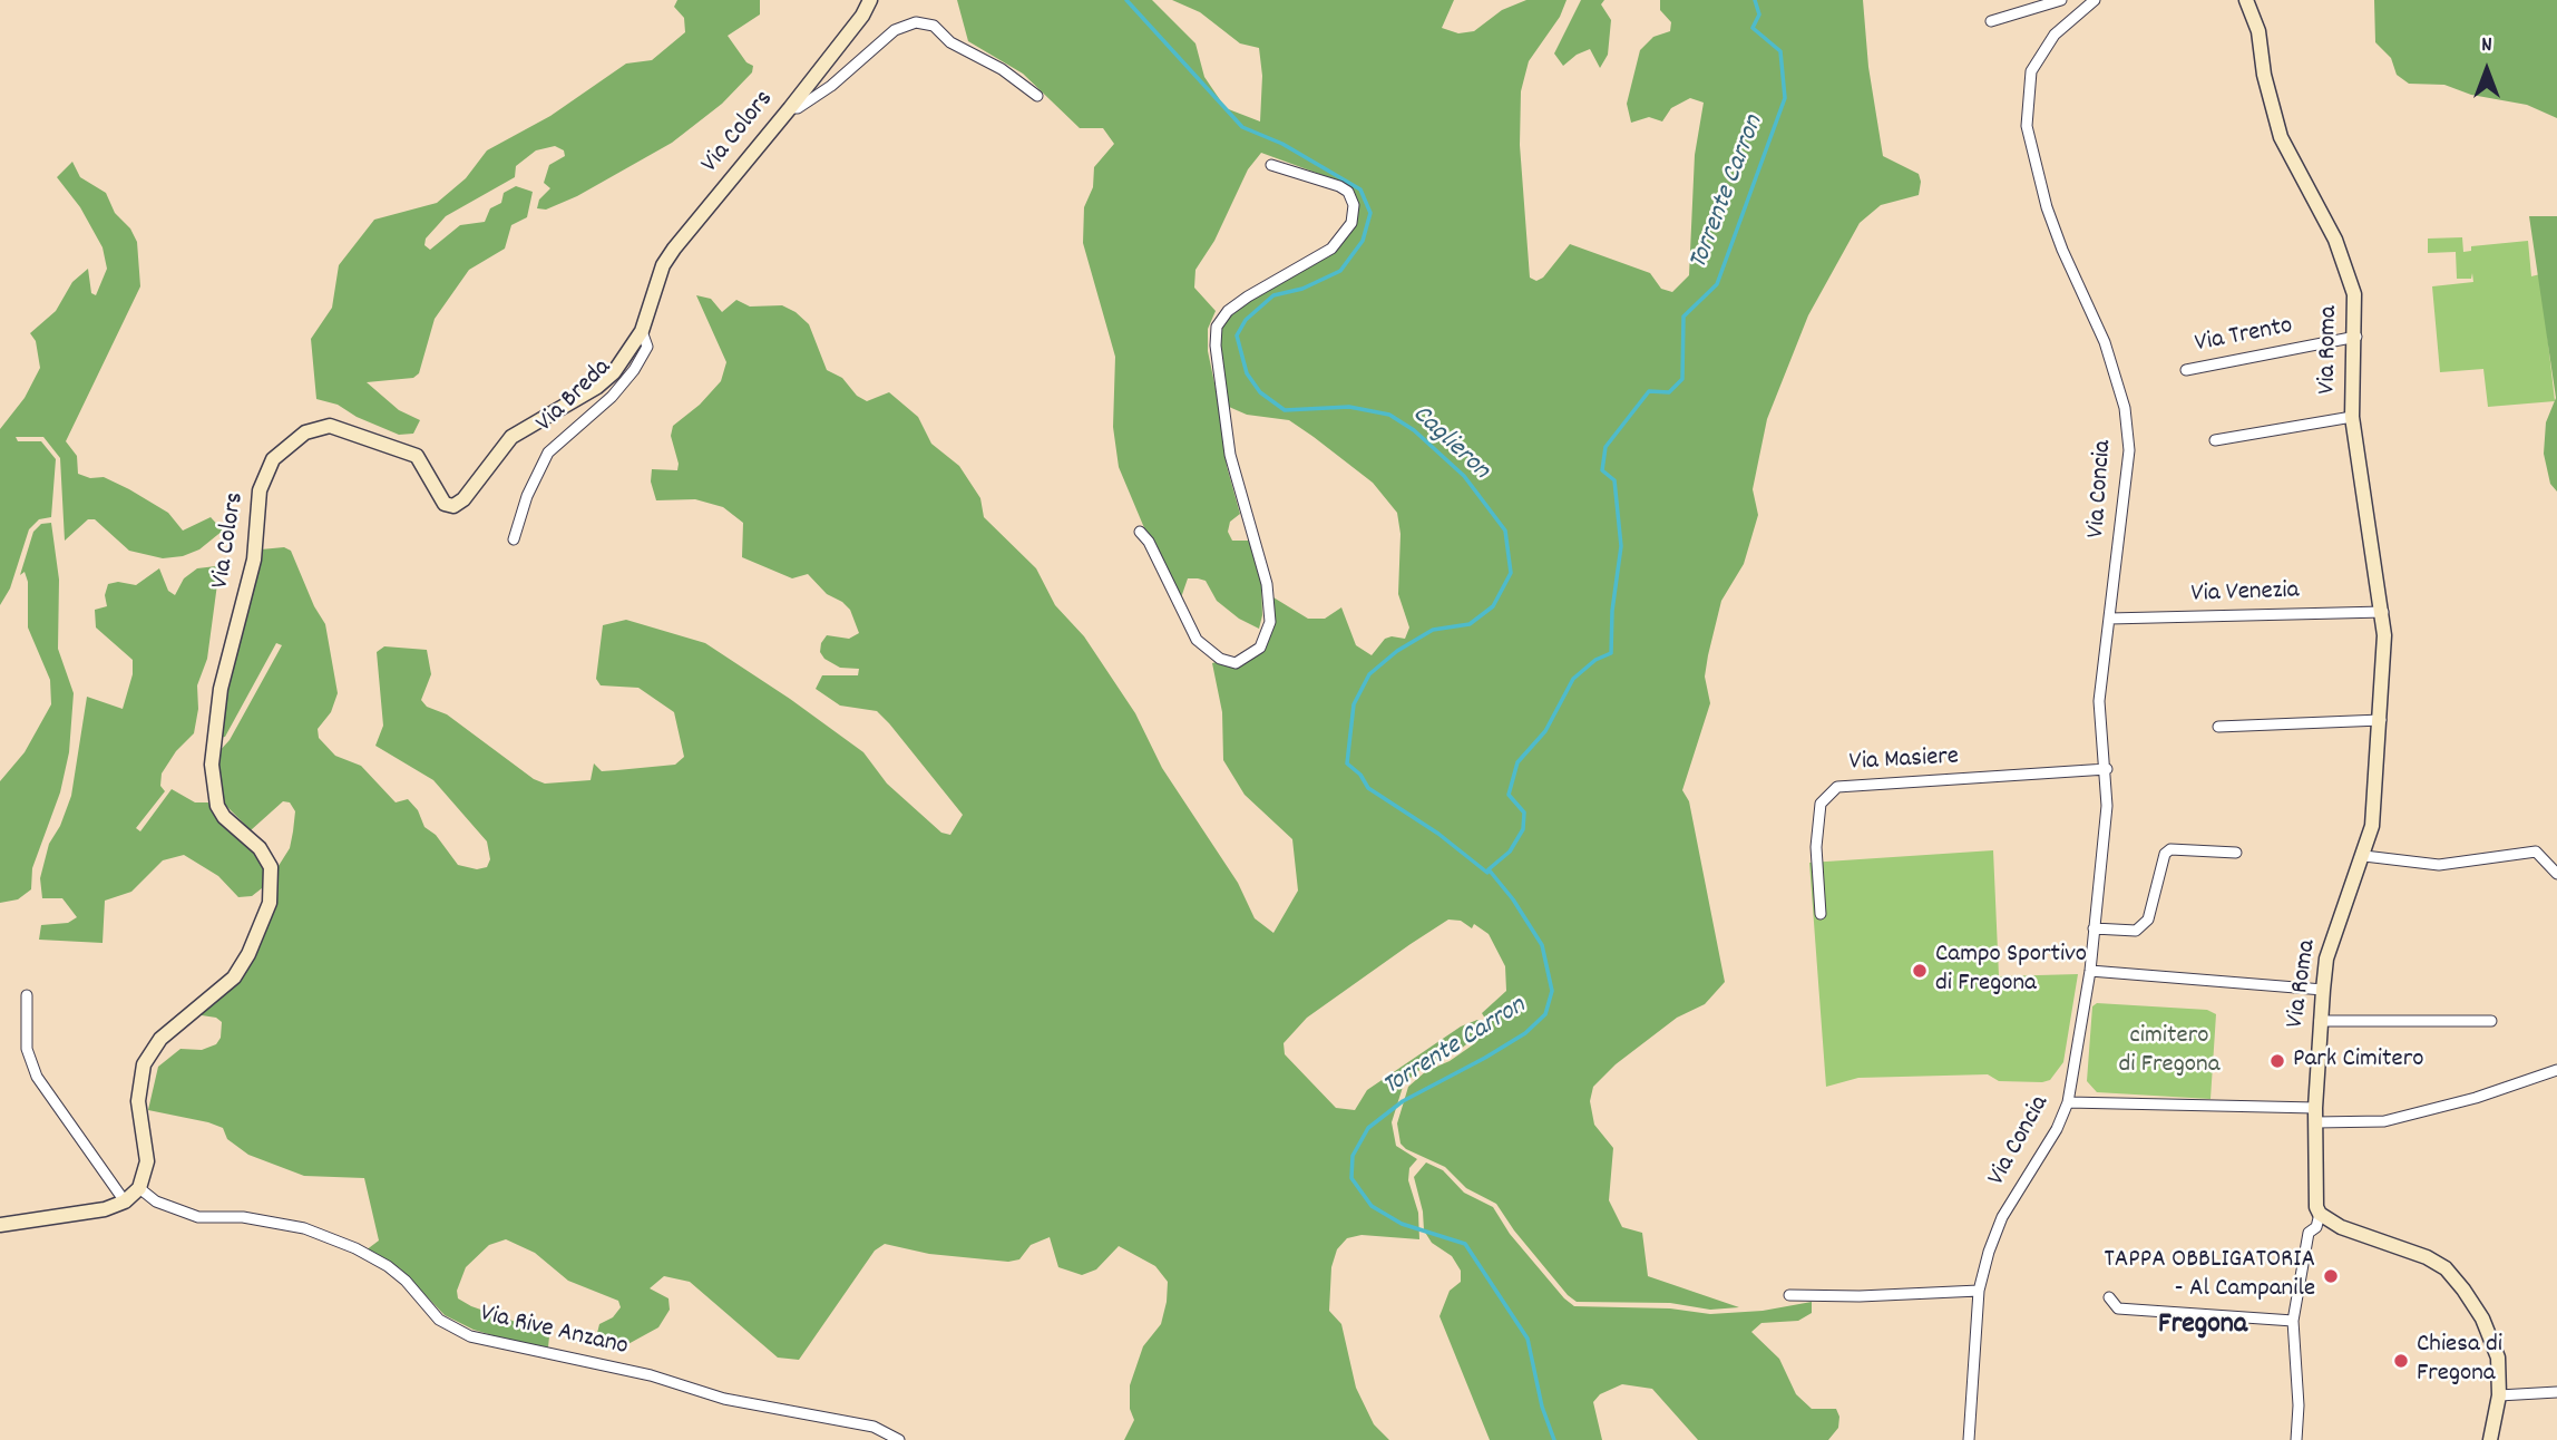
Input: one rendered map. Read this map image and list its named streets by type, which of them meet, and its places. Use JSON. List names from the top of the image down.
{
  "streets": {
    "street": [
      "Via Colors",
      "Via Trento",
      "Via Roma",
      "Via Breda",
      "Via Concia",
      "Via Venezia",
      "Via Masiere",
      "Via Rive Anzano"
    ]
  },
  "crossings": [
    ["Via Colors", "Via Breda"],
    ["Via Colors", "Via Rive Anzano"],
    ["Via Trento", "Via Roma"],
    ["Via Roma", "Via Venezia"],
    ["Via Concia", "Via Venezia"],
    ["Via Concia", "Via Masiere"]
  ],
  "districts": ["Fregona"],
  "water": ["Torrente Carron", "Caglieron"],
  "parks": ["cimitero di Fregona"],
  "places": [
    "Campo Sportivo di Fregona",
    "Park Cimitero",
    "TAPPA OBBLIGATORIA - Al Campanile",
    "Chiesa di Fregona"
  ],
  "north": "top"
}
